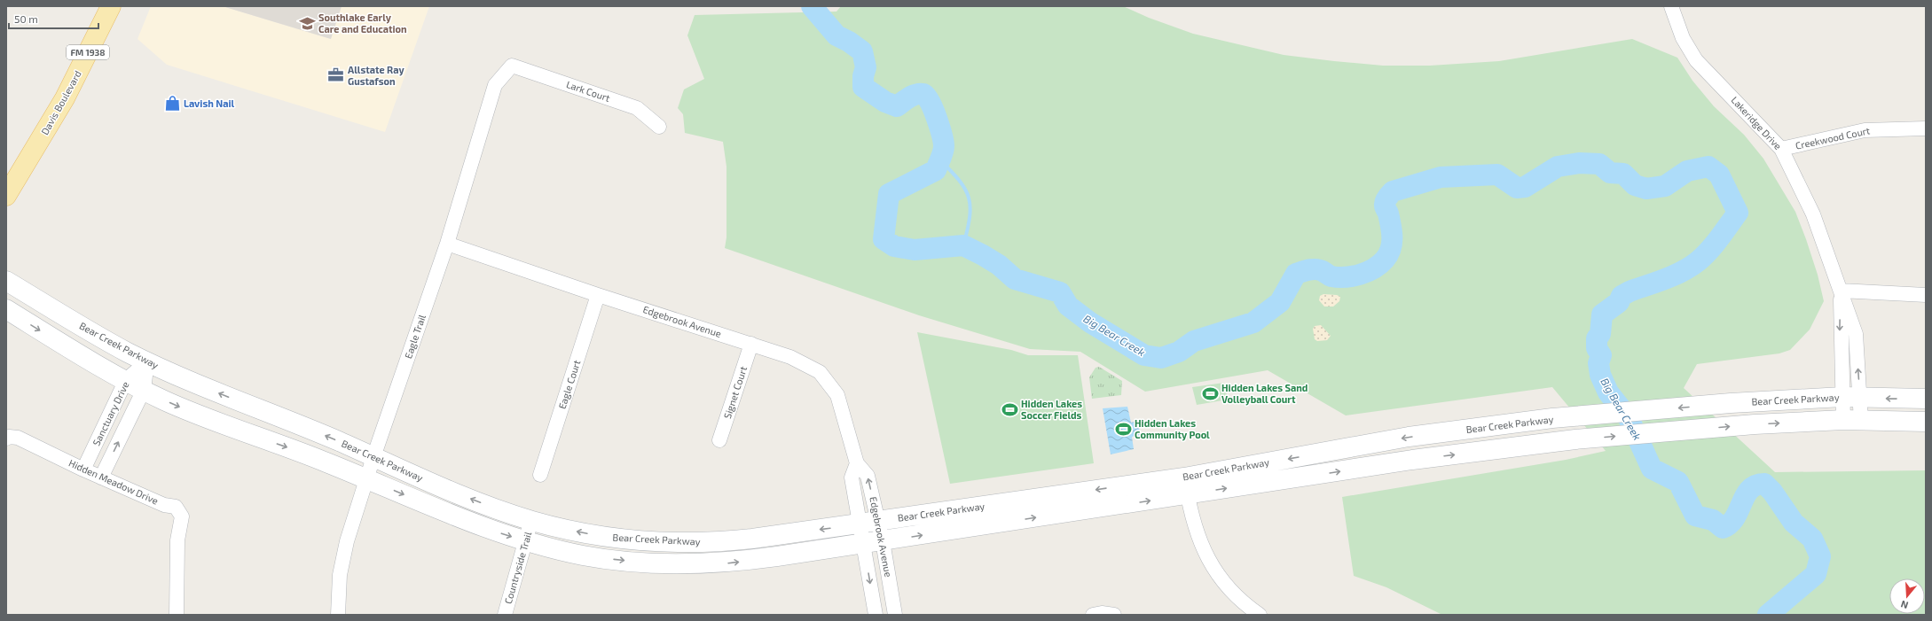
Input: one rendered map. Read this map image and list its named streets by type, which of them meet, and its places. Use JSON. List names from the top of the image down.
{
  "streets": {
    "main road": ["FM 1938", "Davis Boulevard", "Bear Creek Parkway"],
    "street": [
      "Lark Court",
      "Lakeridge Drive",
      "Creekwood Court",
      "Edgebrook Avenue",
      "Eagle Trail",
      "Eagle Court",
      "Signet Court",
      "Sanctuary Drive",
      "Hidden Meadow Drive",
      "Countryside Trail"
    ]
  },
  "crossings": [
    ["Lark Court", "Eagle Trail"],
    ["Lakeridge Drive", "Creekwood Court"],
    ["Lakeridge Drive", "Bear Creek Parkway"],
    ["Edgebrook Avenue", "Eagle Trail"],
    ["Edgebrook Avenue", "Bear Creek Parkway"],
    ["Edgebrook Avenue", "Eagle Court"],
    ["Edgebrook Avenue", "Signet Court"],
    ["Eagle Trail", "Bear Creek Parkway"],
    ["Bear Creek Parkway", "Sanctuary Drive"],
    ["Bear Creek Parkway", "Countryside Trail"],
    ["Sanctuary Drive", "Hidden Meadow Drive"]
  ],
  "water": ["Big Bear Creek"],
  "places": {
    "school or university": ["Southlake Early Care and Education"],
    "office": ["Allstate Ray Gustafson"],
    "shop": ["Lavish Nail"],
    "sports": ["Hidden Lakes Sand Volleyball Court", "Hidden Lakes Soccer Fields", "Hidden Lakes Community Pool"]
  },
  "scale_bar": "50 m",
  "north": "bottom"
}
